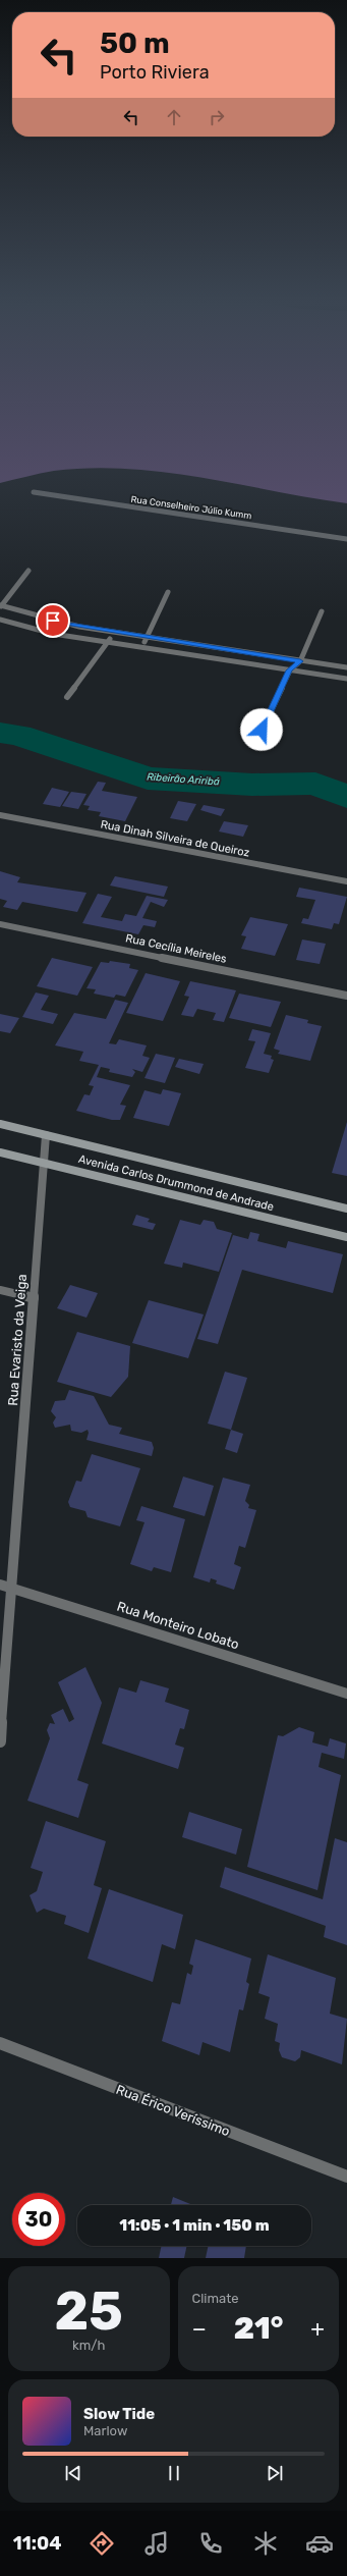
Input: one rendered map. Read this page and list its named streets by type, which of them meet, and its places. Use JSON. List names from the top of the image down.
{
  "streets": {
    "main road": ["Avenida Carlos Drummond de Andrade"],
    "street": [
      "Rua Conselheiro Júlio Kumm",
      "Rua Dinah Silveira de Queiroz",
      "Rua Cecília Meireles",
      "Rua Evaristo da Veiga",
      "Rua Monteiro Lobato",
      "Rua Érico Veríssimo"
    ]
  },
  "crossings": [
    ["Avenida Carlos Drummond de Andrade", "Rua Evaristo da Veiga"],
    ["Rua Evaristo da Veiga", "Rua Monteiro Lobato"]
  ],
  "water": ["Ribeirão Ariribá"],
  "page": {
    "turn": ["50 m", "Porto Riviera"],
    "limit": "30",
    "trip": "11:05 · 1 min · 150 m",
    "tile": [
      ["25", "km/h"],
      "Climate"
    ],
    "heat": ["−", "21°", "+"],
    "song": ["Slow Tide", "Marlow"],
    "tabs": "11:04"
  }
}
